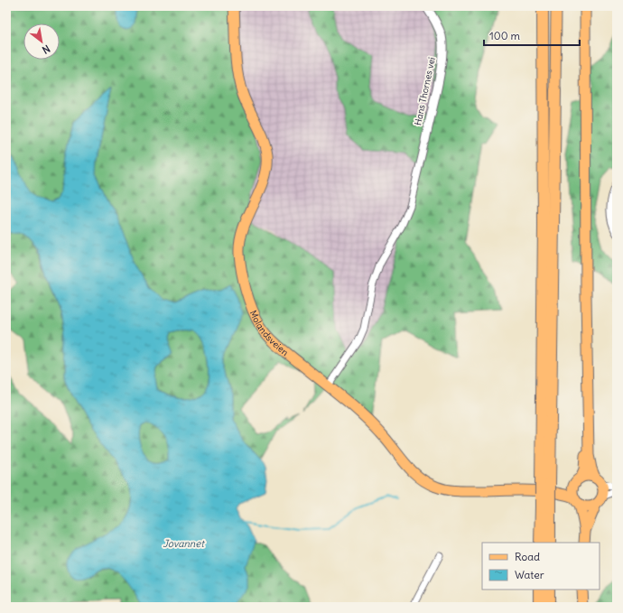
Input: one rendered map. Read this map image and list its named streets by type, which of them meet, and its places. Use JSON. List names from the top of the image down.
{
  "streets": {
    "main road": ["Molandsveien"],
    "street": ["Hans Thornes vei"]
  },
  "water": ["Jovannet"],
  "legend": ["Road", "Water"],
  "scale_bar": "100 m",
  "north": "bottom right"
}
